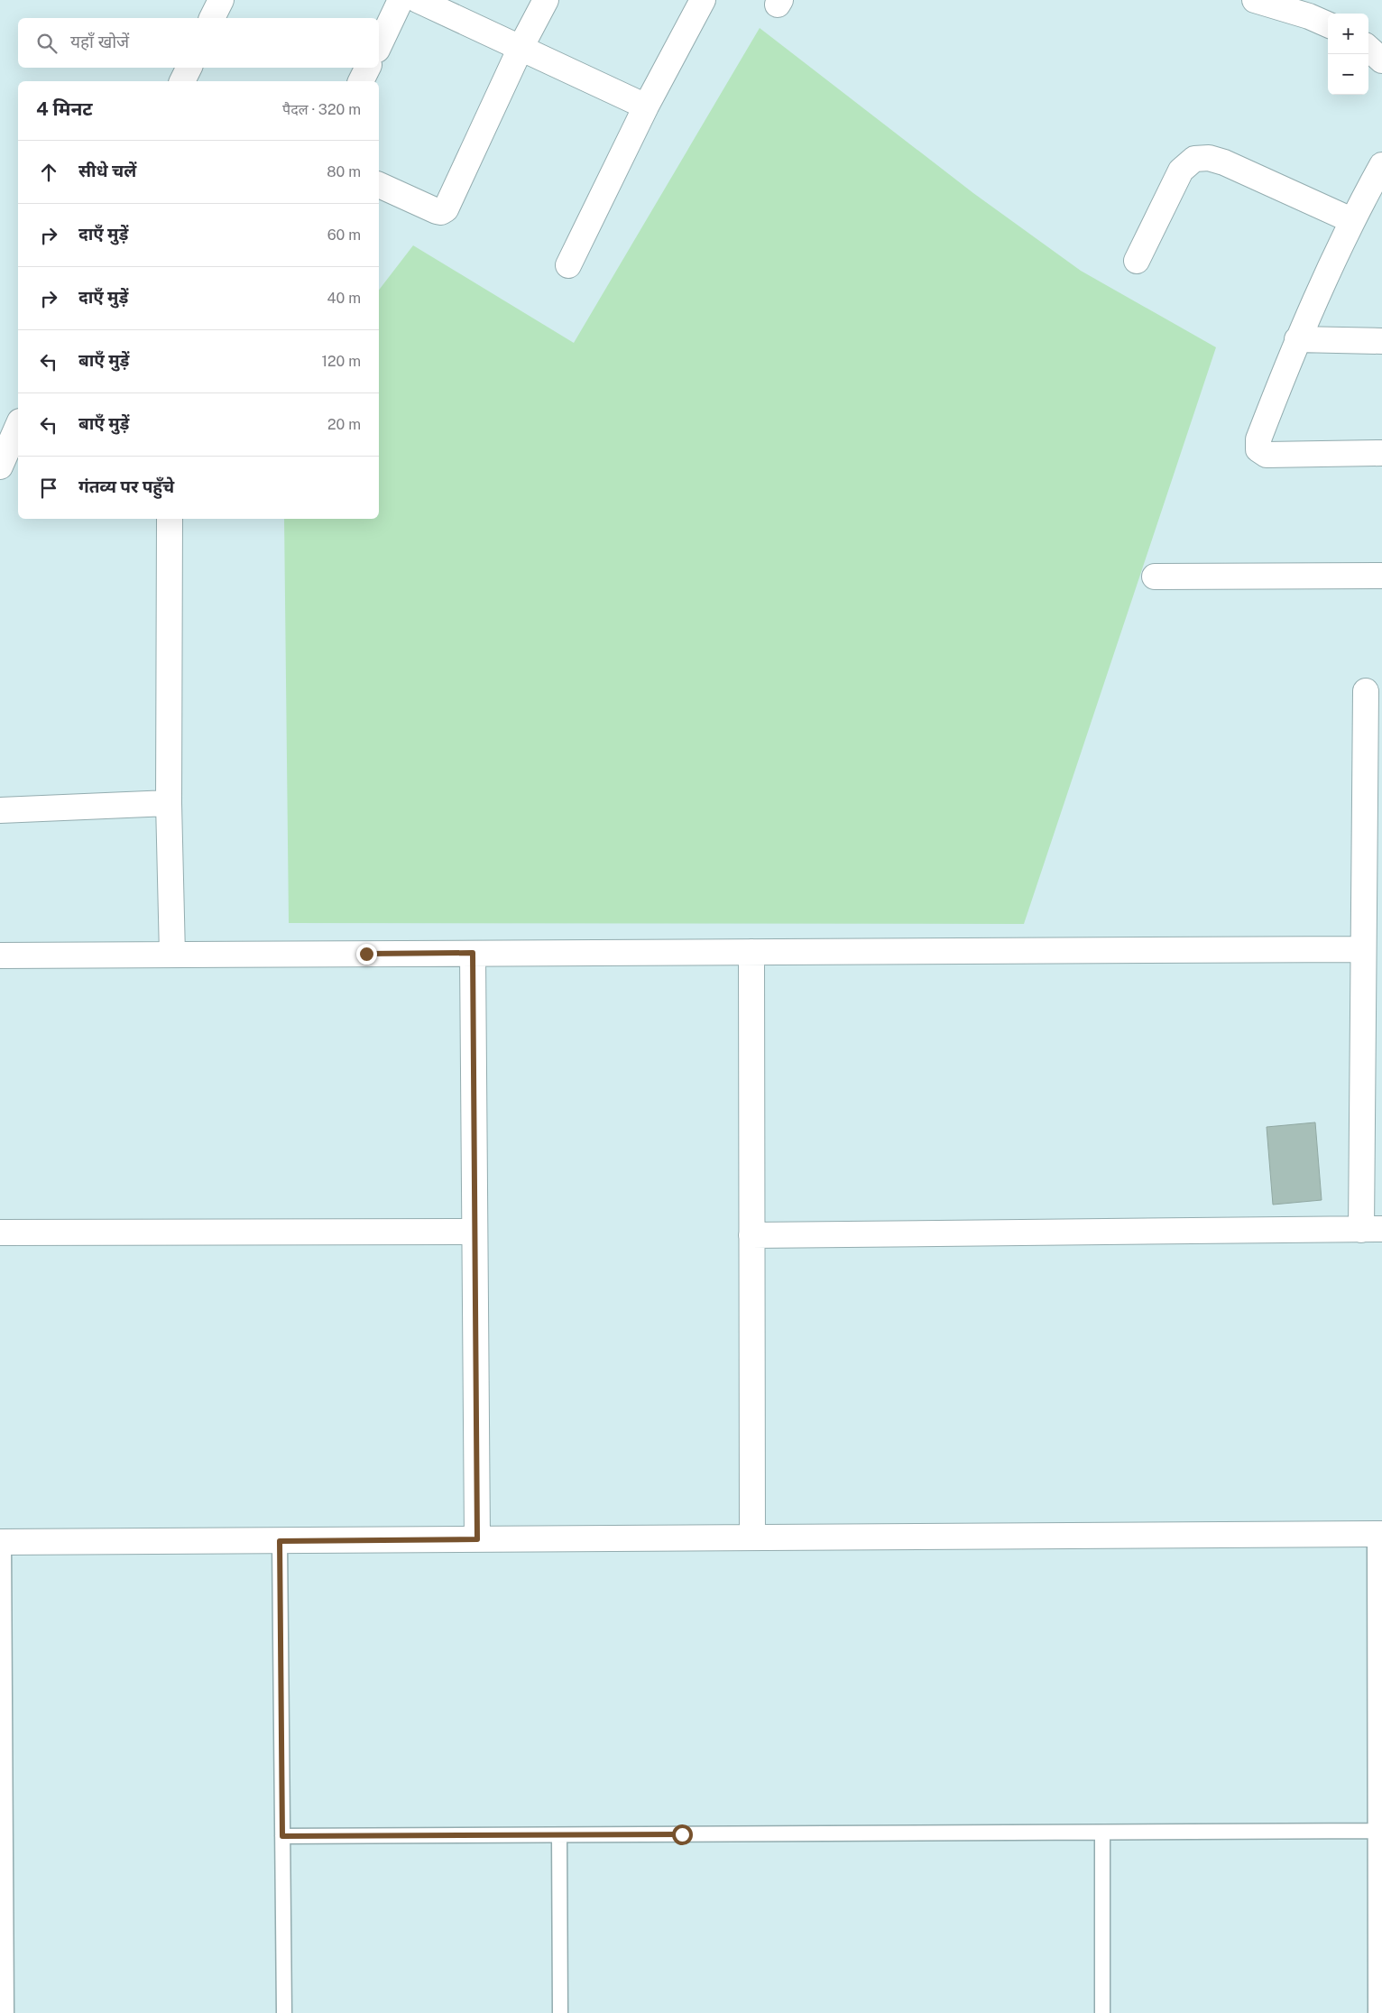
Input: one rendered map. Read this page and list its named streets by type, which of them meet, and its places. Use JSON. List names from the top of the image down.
{
  "page": {
    "map_buttons": ["+", "−"],
    "search": "यहाँ खोजें",
    "heading": ["4 मिनट", "पैदल · 320 m"],
    "list": [
      ["सीधे चलें", "80 m"],
      ["दाएँ मुड़ें", "60 m"],
      ["दाएँ मुड़ें", "40 m"],
      ["बाएँ मुड़ें", "120 m"],
      ["बाएँ मुड़ें", "20 m"],
      "गंतव्य पर पहुँचे"
    ]
  }
}
